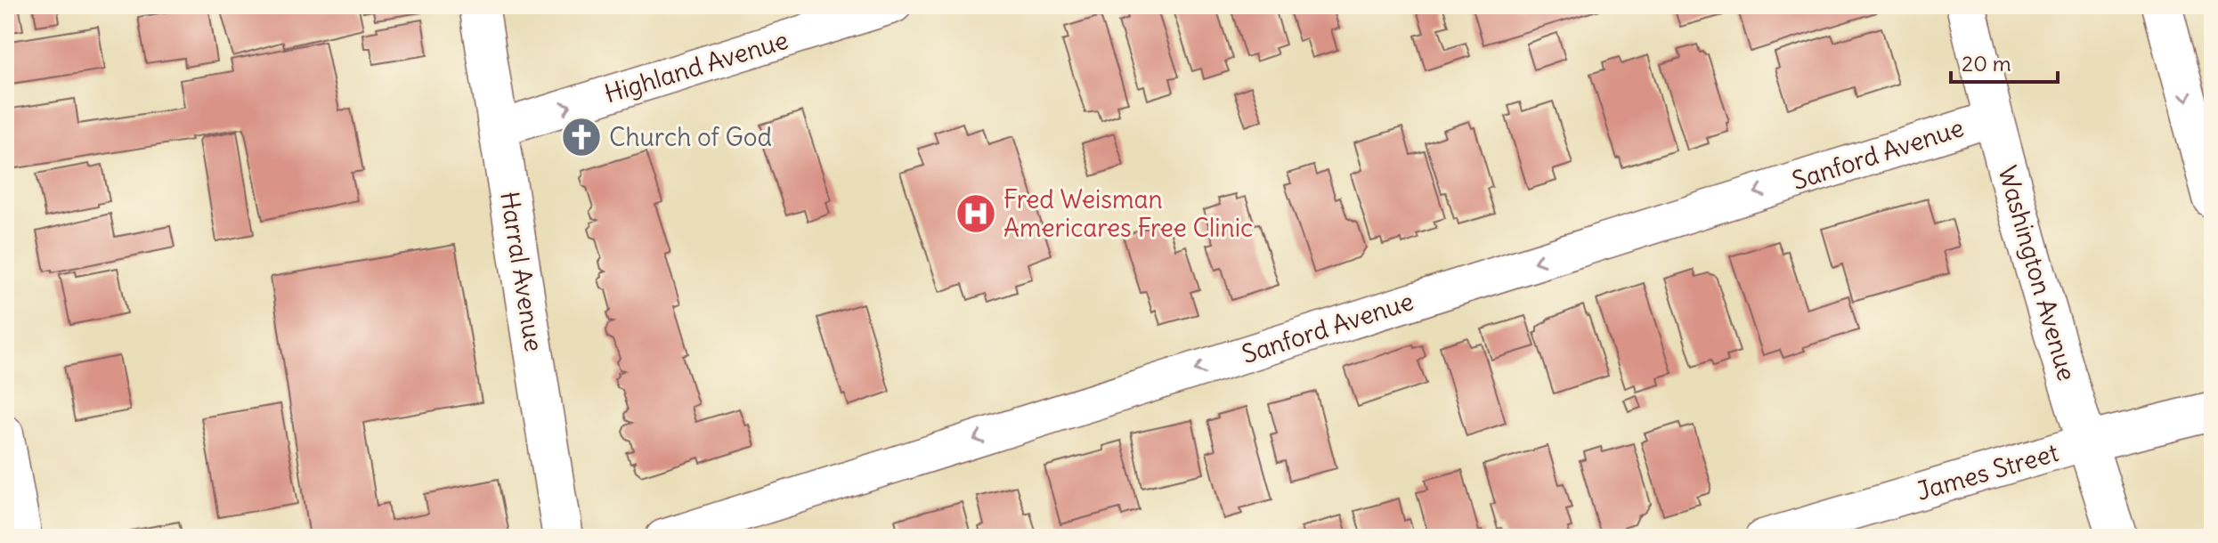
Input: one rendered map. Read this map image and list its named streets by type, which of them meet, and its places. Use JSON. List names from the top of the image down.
{
  "streets": {
    "main road": ["Harral Avenue", "Washington Avenue", "James Street"],
    "street": ["Highland Avenue", "Sanford Avenue"]
  },
  "crossings": [
    ["Highland Avenue", "Harral Avenue"],
    ["Sanford Avenue", "Washington Avenue"],
    ["Washington Avenue", "James Street"]
  ],
  "one_way": ["Highland Avenue", "Sanford Avenue"],
  "places": {
    "church": ["Church of God"],
    "hospital": ["Fred Weisman Americares Free Clinic"]
  },
  "scale_bar": "20 m"
}
